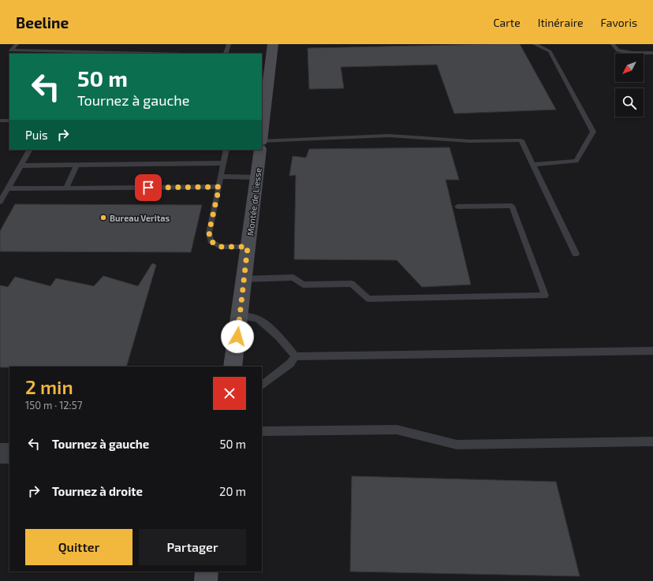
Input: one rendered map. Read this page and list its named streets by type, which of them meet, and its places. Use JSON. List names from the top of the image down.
{
  "streets": {
    "street": ["Montée de Liesse"]
  },
  "places": ["Bureau Veritas"],
  "north": "bottom left",
  "page": {
    "header": "Beeline",
    "nav": ["Carte", "Itinéraire", "Favoris"],
    "turn": ["50 m", "Tournez à gauche"],
    "then": "Puis",
    "heading": ["2 min", "150 m · 12:57"],
    "list": [
      {
        "name": "Tournez à gauche",
        "value": "50 m"
      },
      {
        "name": "Tournez à droite",
        "value": "20 m"
      }
    ],
    "buttons": ["Quitter", "Partager"]
  }
}
